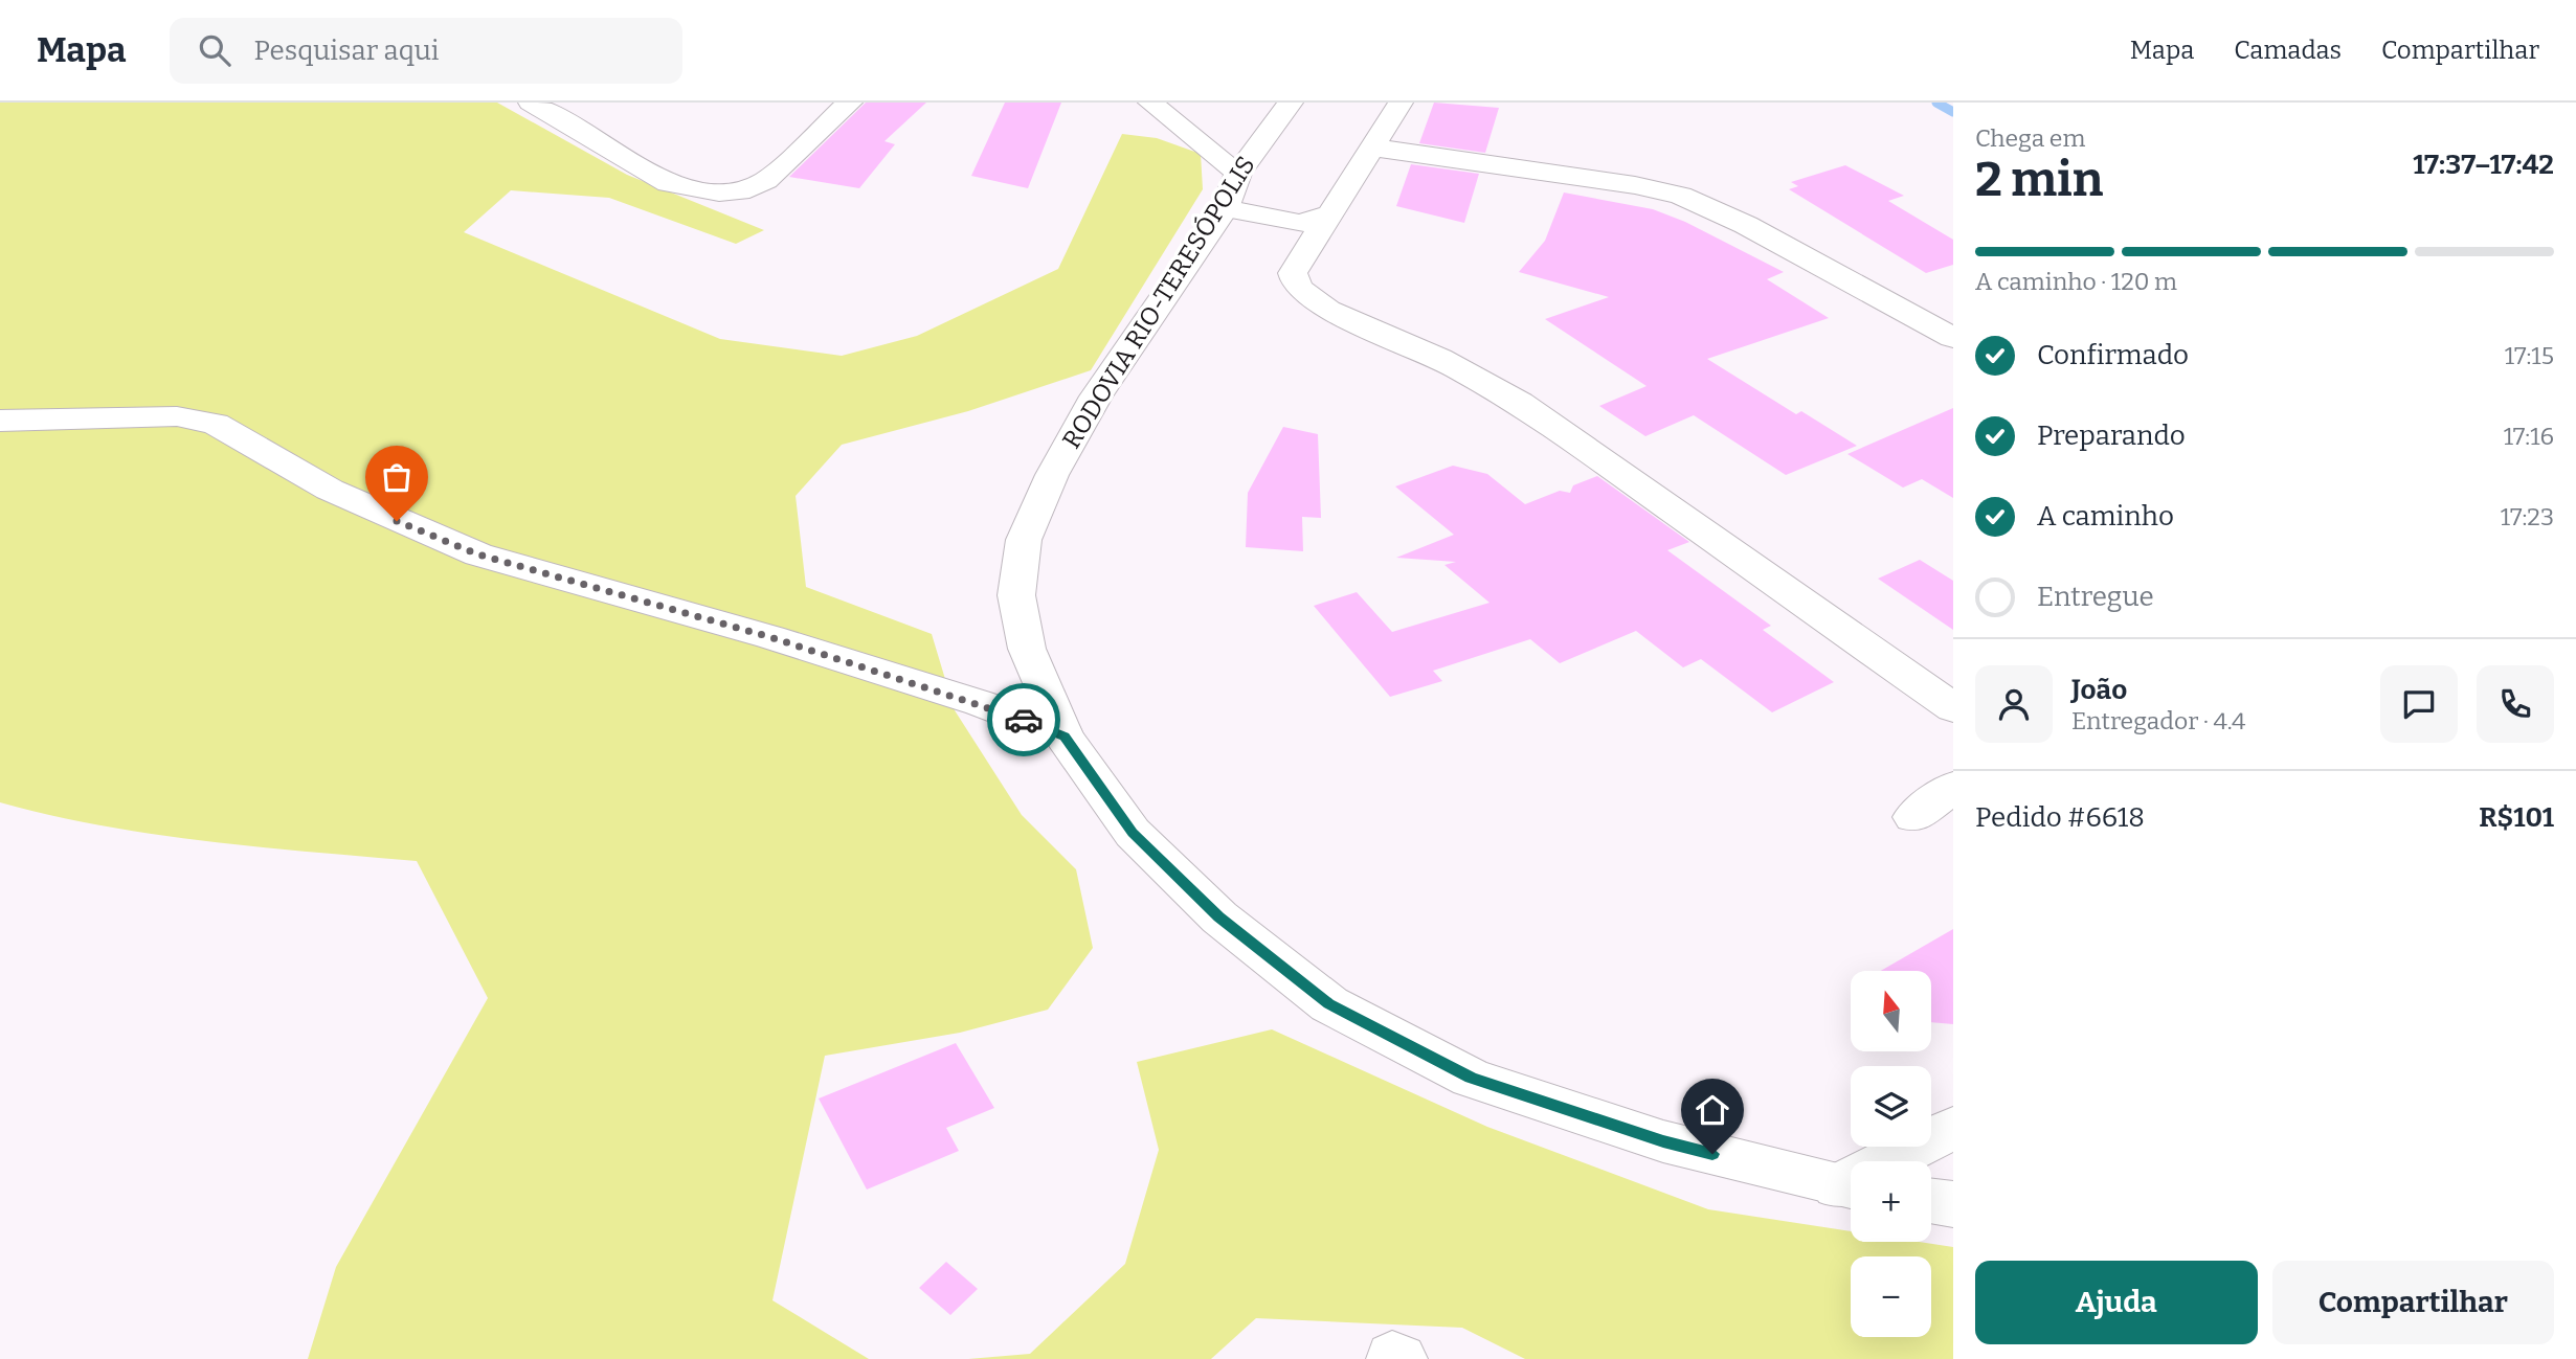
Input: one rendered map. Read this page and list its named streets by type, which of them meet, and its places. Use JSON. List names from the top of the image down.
{
  "streets": {
    "main road": ["RODOVIA RIO-TERESÓPOLIS"]
  },
  "north": "top",
  "page": {
    "header": "Mapa",
    "search": "Pesquisar aqui",
    "nav": ["Mapa", "Camadas", "Compartilhar"],
    "heading": ["2 min", "Chega em", "17:37–17:42"],
    "panel": [
      "João",
      "Entregador · 4.4",
      "Pedido #6618",
      "R$101"
    ],
    "bar": "A caminho · 120 m",
    "list": [
      ["Confirmado", "17:15"],
      ["Preparando", "17:16"],
      ["A caminho", "17:23"],
      "Entregue"
    ],
    "map_buttons": ["+", "−"],
    "buttons": ["Ajuda", "Compartilhar"]
  }
}
